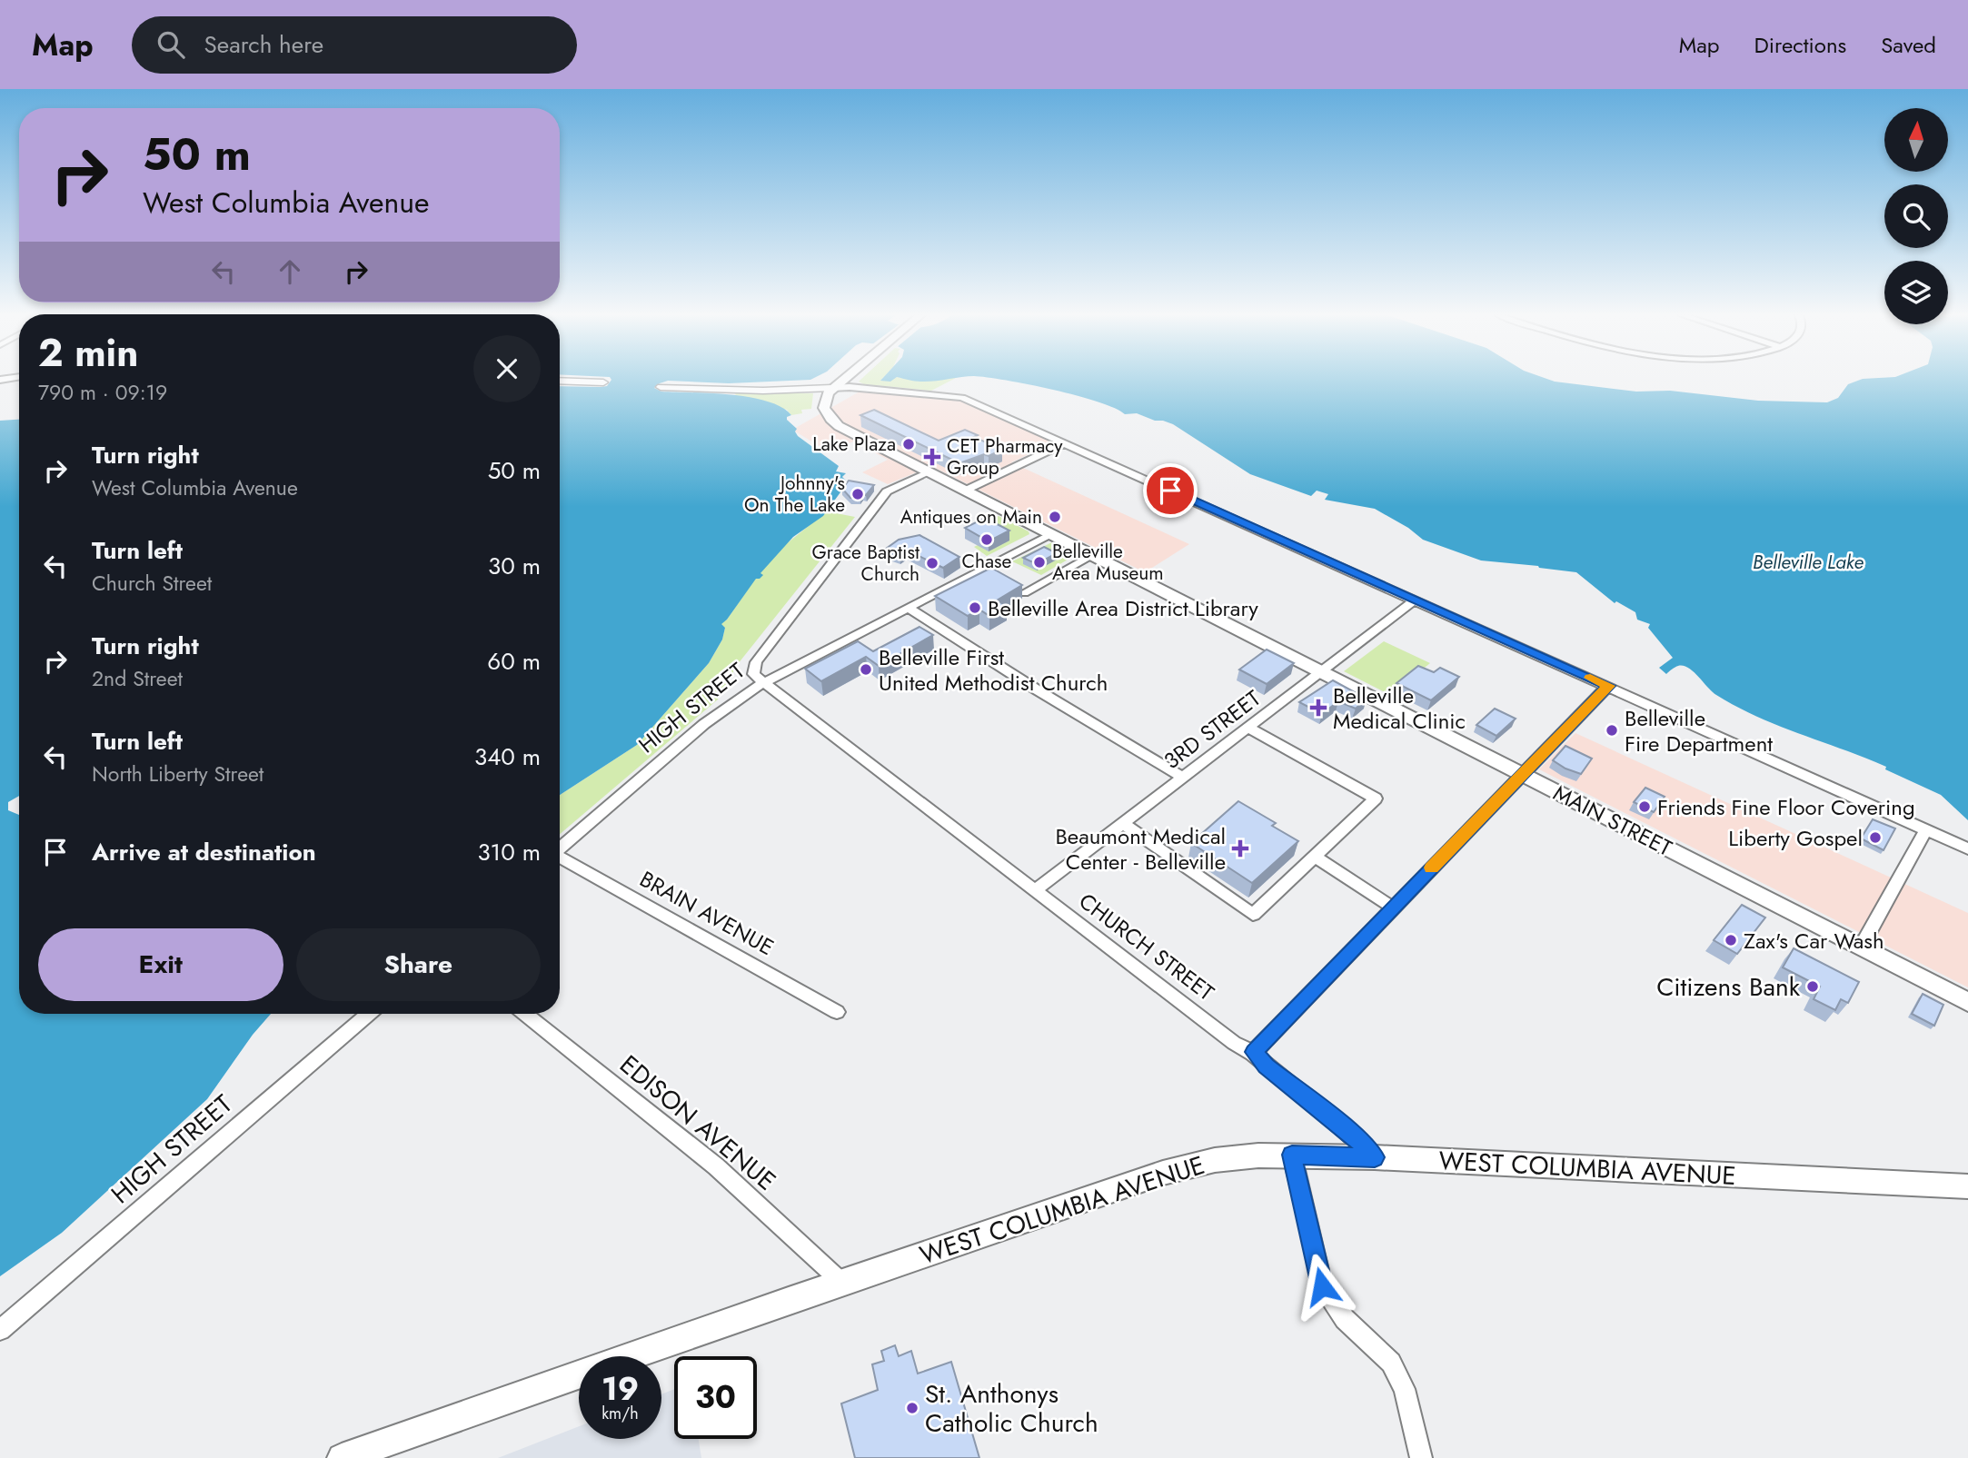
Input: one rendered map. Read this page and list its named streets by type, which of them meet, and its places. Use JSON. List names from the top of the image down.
{
  "streets": {
    "main road": ["MAIN STREET", "WEST COLUMBIA AVENUE"],
    "street": [
      "HIGH STREET",
      "3RD STREET",
      "BRAIN AVENUE",
      "CHURCH STREET",
      "EDISON AVENUE"
    ]
  },
  "crossings": [
    ["HIGH STREET", "MAIN STREET"],
    ["HIGH STREET", "CHURCH STREET"],
    ["3RD STREET", "MAIN STREET"],
    ["3RD STREET", "CHURCH STREET"],
    ["CHURCH STREET", "WEST COLUMBIA AVENUE"],
    ["EDISON AVENUE", "WEST COLUMBIA AVENUE"]
  ],
  "water": ["Belleville Lake"],
  "places": {
    "other": [
      "Lake Plaza",
      "Johnny's On The Lake",
      "Antiques on Main",
      "Chase",
      "Belleville Area Museum",
      "Grace Baptist Church",
      "Belleville Area District Library",
      "Belleville First United Methodist Church",
      "Belleville Fire Department",
      "Friends Fine Floor Covering",
      "Liberty Gospel",
      "Zax's Car Wash",
      "Citizens Bank",
      "St. Anthonys Catholic Church"
    ],
    "health": ["CET Pharmacy Group", "Belleville Medical Clinic", "Beaumont Medical Center - Belleville"]
  },
  "north": "top",
  "page": {
    "header": "Map",
    "search": "Search here",
    "nav": ["Map", "Directions", "Saved"],
    "turn": ["50 m", "West Columbia Avenue"],
    "heading": ["2 min", "790 m · 09:19"],
    "list": [
      {
        "name": "Turn right",
        "note": "West Columbia Avenue",
        "value": "50 m"
      },
      {
        "name": "Turn left",
        "note": "Church Street",
        "value": "30 m"
      },
      {
        "name": "Turn right",
        "note": "2nd Street",
        "value": "60 m"
      },
      {
        "name": "Turn left",
        "note": "North Liberty Street",
        "value": "340 m"
      },
      {
        "name": "Arrive at destination",
        "value": "310 m"
      }
    ],
    "buttons": ["Exit", "Share"],
    "speed": "19 km/h",
    "limit": "30"
  }
}
